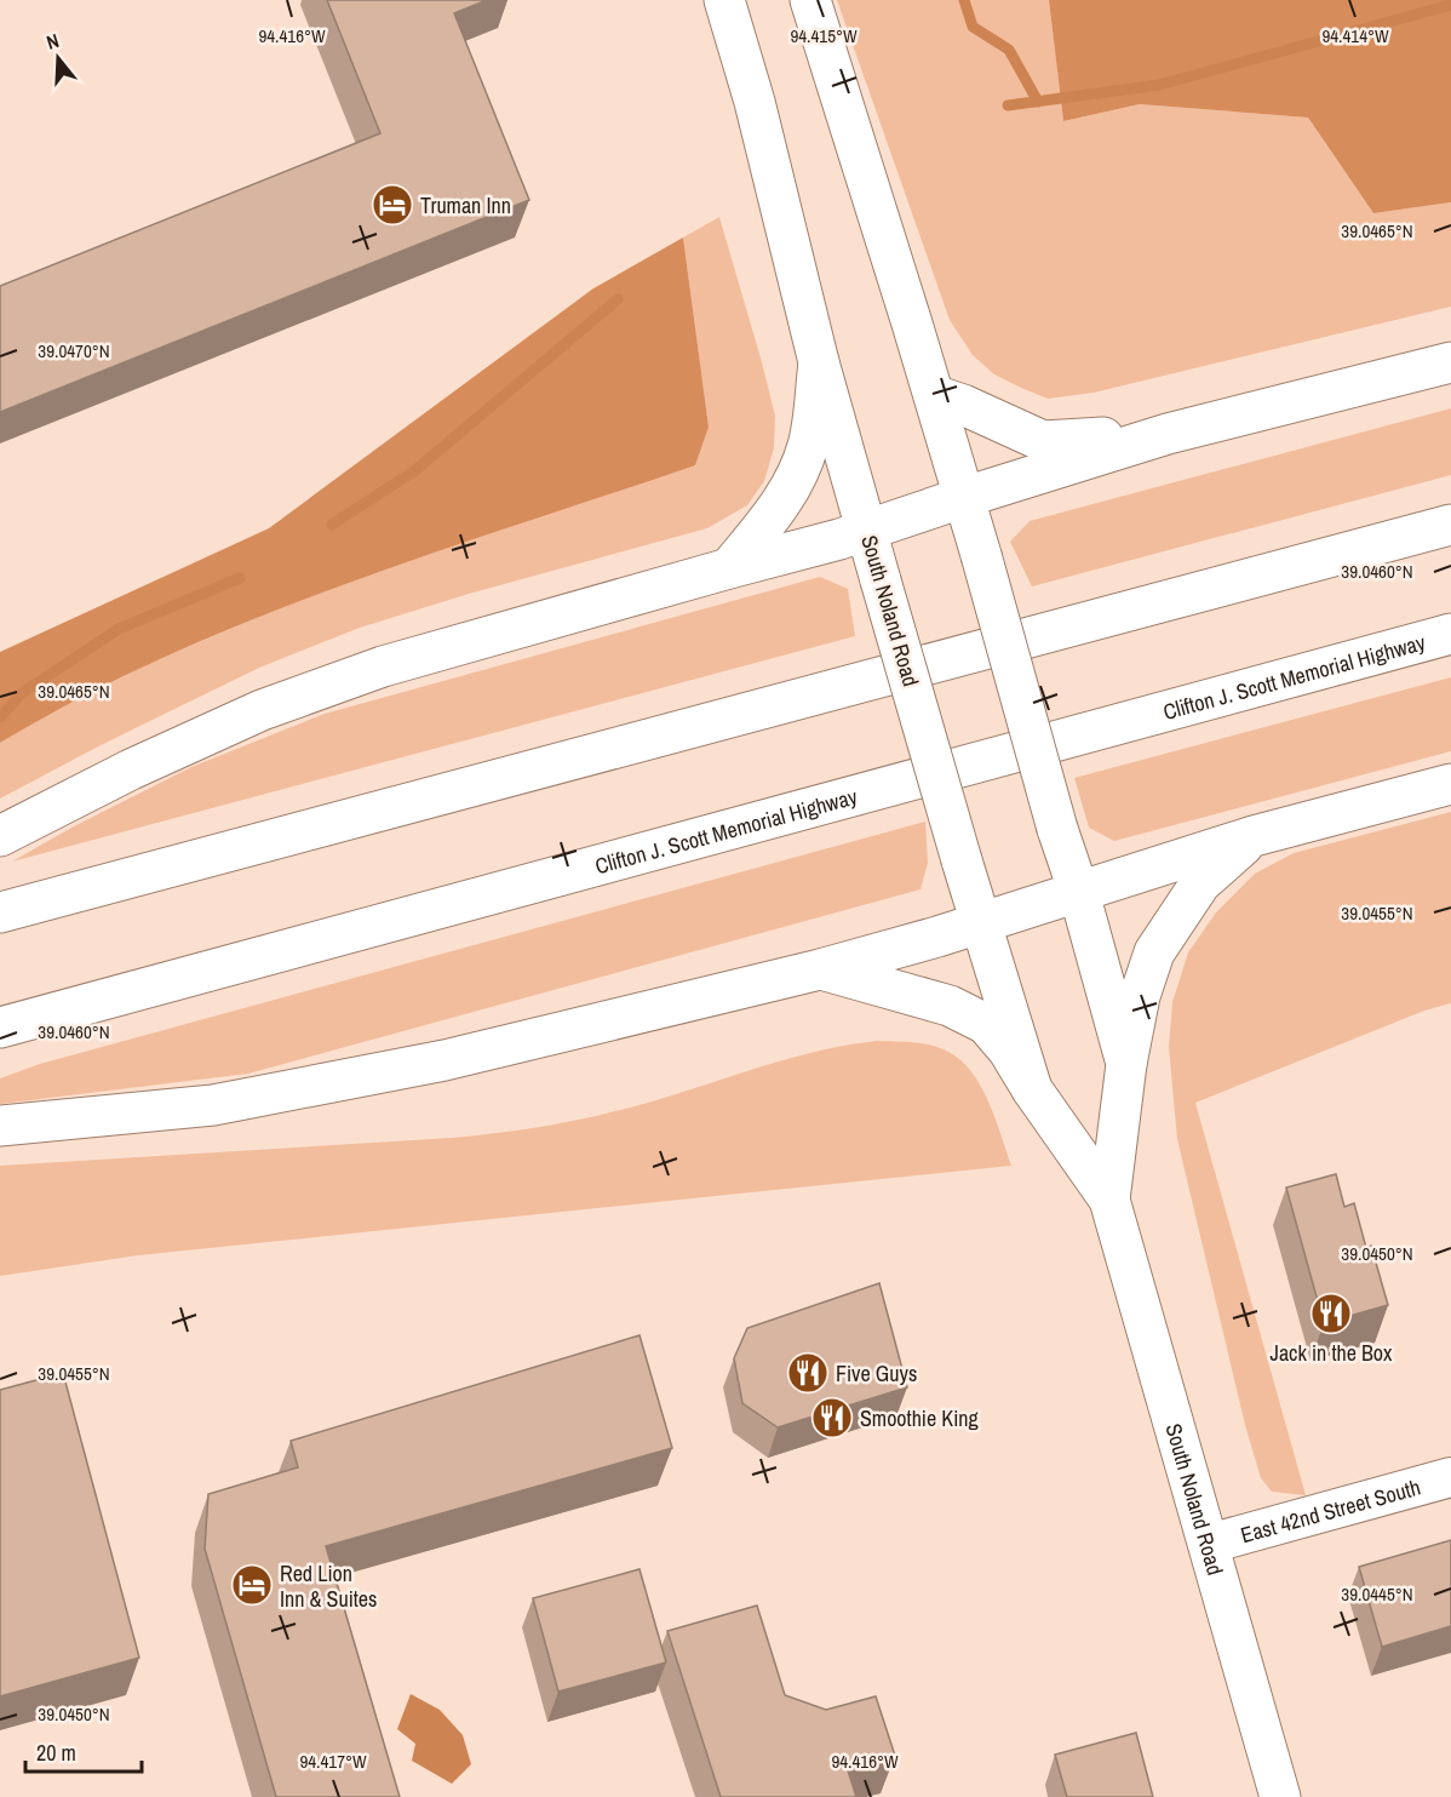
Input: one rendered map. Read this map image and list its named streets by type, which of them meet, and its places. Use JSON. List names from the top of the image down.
{
  "streets": {
    "main road": ["South Noland Road", "Clifton J. Scott Memorial Highway"],
    "street": ["East 42nd Street South"]
  },
  "crossings": [
    ["South Noland Road", "East 42nd Street South"]
  ],
  "places": {
    "hotel": ["Truman Inn", "Red Lion Inn & Suites"],
    "restaurant": ["Jack in the Box", "Five Guys", "Smoothie King"]
  },
  "scale_bar": "20 m",
  "north": "top",
  "coordinates": [
    "94.416°W",
    "94.415°W",
    "94.414°W",
    "39.0465°N",
    "39.0470°N",
    "39.0460°N",
    "39.0455°N",
    "39.0450°N",
    "39.0445°N",
    "94.417°W"
  ]
}
